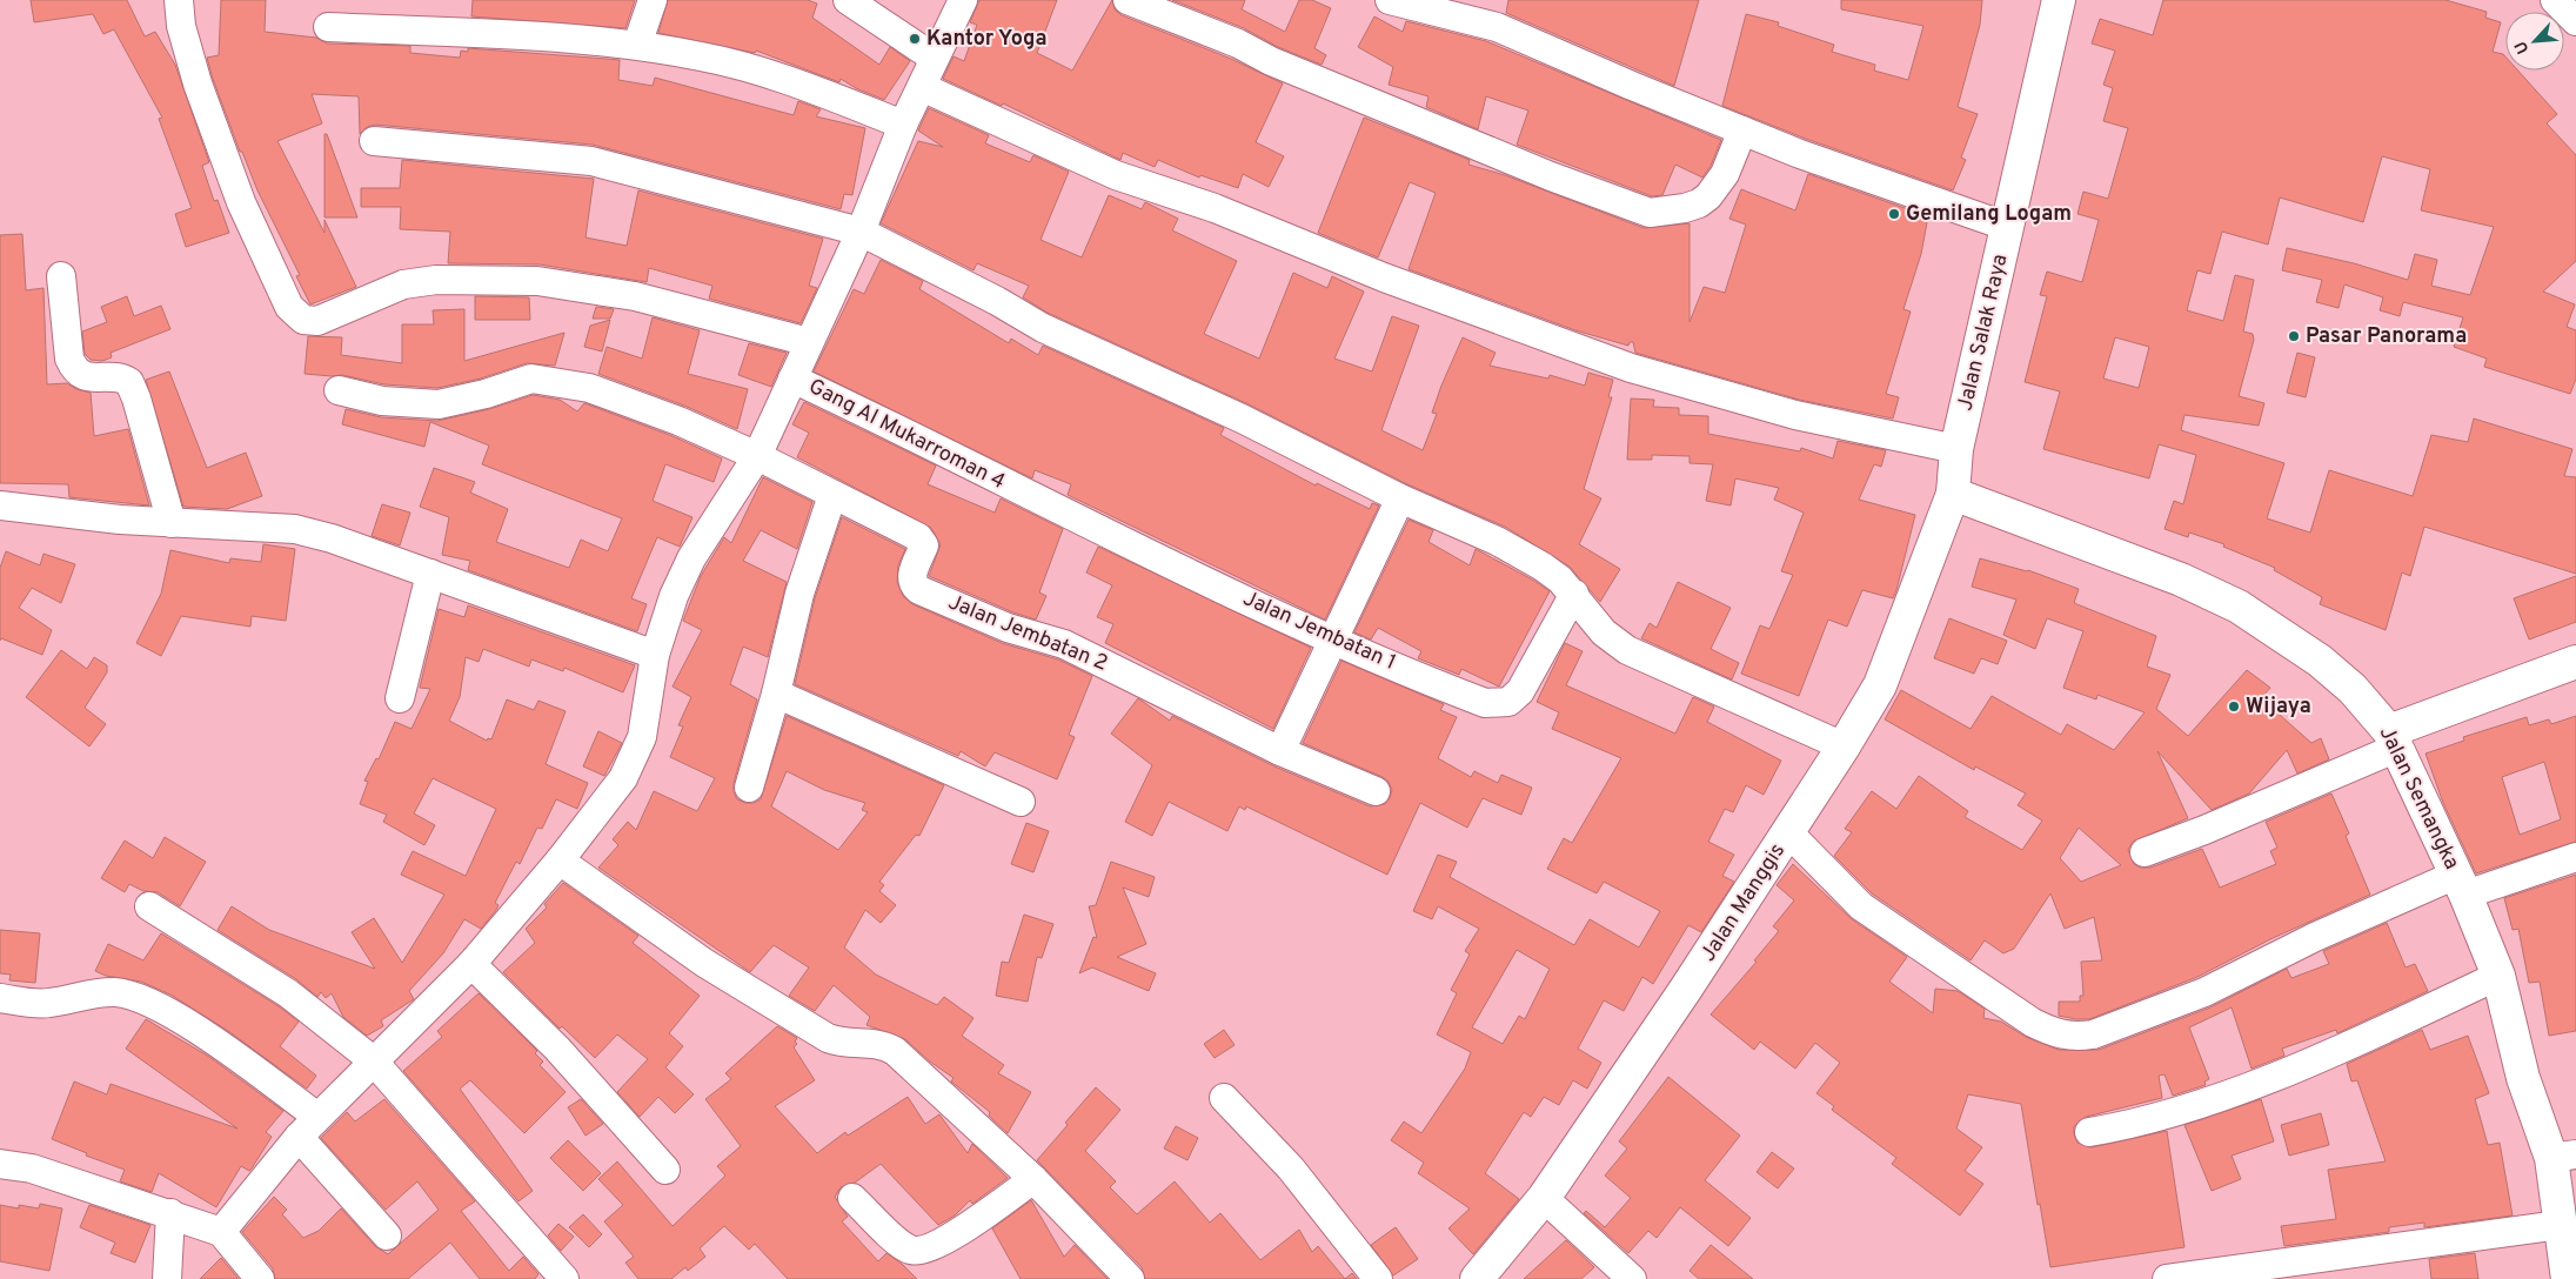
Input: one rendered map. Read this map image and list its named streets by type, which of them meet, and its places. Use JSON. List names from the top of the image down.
{
  "streets": {
    "main road": ["Jalan Salak Raya", "Jalan Semangka", "Jalan Manggis"],
    "street": ["Gang Al Mukarroman 4", "Jalan Jembatan 1", "Jalan Jembatan 2"]
  },
  "crossings": [
    ["Jalan Salak Raya", "Jalan Semangka"],
    ["Jalan Salak Raya", "Jalan Manggis"],
    ["Gang Al Mukarroman 4", "Jalan Jembatan 1"],
    ["Jalan Semangka", "Jalan Manggis"]
  ],
  "places": [
    "Kantor Yoga",
    "Gemilang Logam",
    "Pasar Panorama",
    "Wijaya"
  ],
  "north": "bottom left"
}
